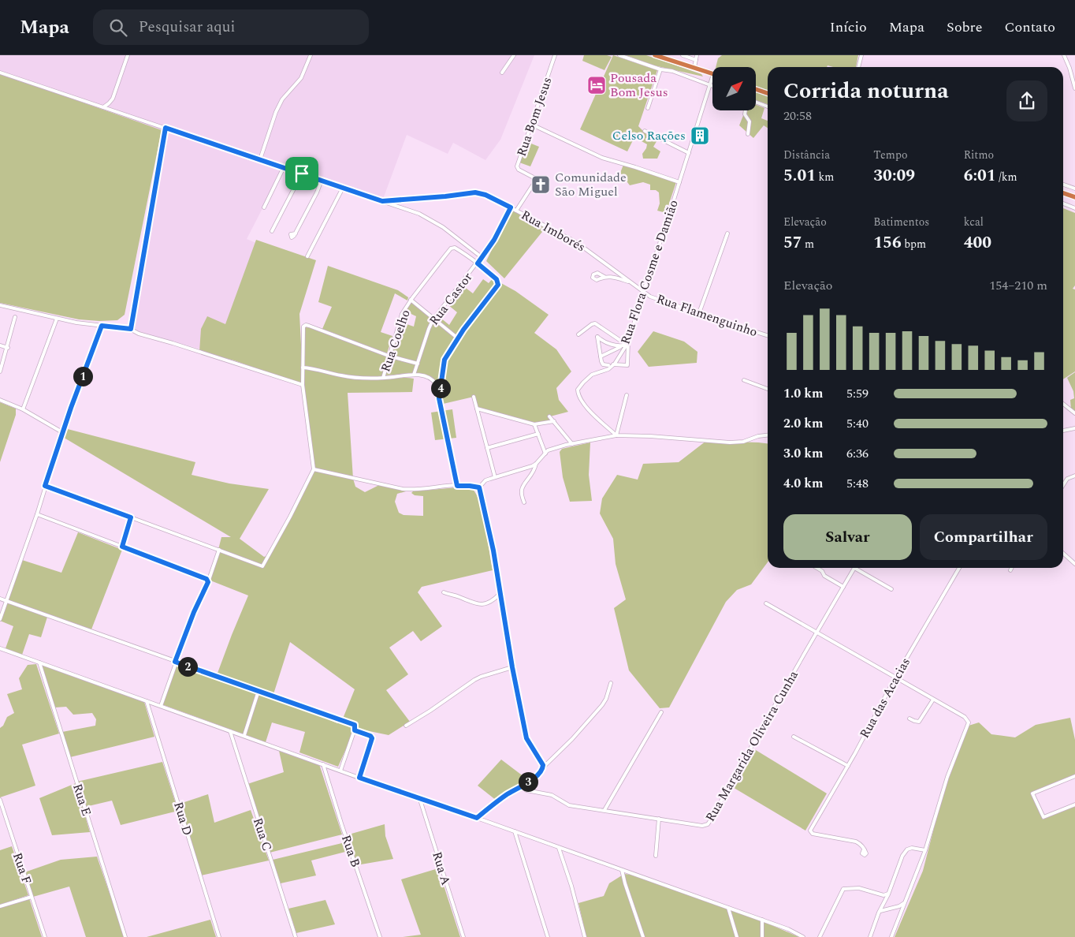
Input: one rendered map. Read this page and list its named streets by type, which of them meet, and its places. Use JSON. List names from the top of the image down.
{
  "streets": {
    "street": [
      "Rua Bom Jesus",
      "Rua Imborés",
      "Rua Flora Cosme e Damião",
      "Rua Castor",
      "Rua Flamenguinho",
      "Rua Coelho",
      "Rua das Acacias",
      "Rua Margarida Oliveira Cunha",
      "Rua E",
      "Rua D",
      "Rua C",
      "Rua B",
      "Rua F",
      "Rua A"
    ]
  },
  "crossings": [
    ["Rua Bom Jesus", "Rua Imborés"],
    ["Rua Imborés", "Rua Flora Cosme e Damião"],
    ["Rua Imborés", "Rua Castor"],
    ["Rua Imborés", "Rua Flamenguinho"],
    ["Rua Flora Cosme e Damião", "Rua Flamenguinho"],
    ["Rua Castor", "Rua Coelho"]
  ],
  "places": {
    "hotel": ["Pousada Bom Jesus"],
    "building": ["Celso Rações"],
    "church": ["Comunidade São Miguel"]
  },
  "north": "top right",
  "page": {
    "header": "Mapa",
    "search": "Pesquisar aqui",
    "nav": [
      "Início",
      "Mapa",
      "Sobre",
      "Contato"
    ],
    "heading": ["Corrida noturna", "20:58"],
    "stats": [
      ["Distância", "5.01 km"],
      ["Tempo", "30:09"],
      ["Ritmo", "6:01 /km"],
      ["Elevação", "57 m"],
      ["Batimentos", "156 bpm"],
      ["kcal", "400"]
    ],
    "chart": ["Elevação", "154–210 m"],
    "pins": [
      "1",
      "4",
      "2",
      "3"
    ],
    "list": [
      {
        "name": "1.0 km",
        "note": "5:59"
      },
      {
        "name": "2.0 km",
        "note": "5:40"
      },
      {
        "name": "3.0 km",
        "note": "6:36"
      },
      {
        "name": "4.0 km",
        "note": "5:48"
      }
    ],
    "buttons": ["Salvar", "Compartilhar"]
  }
}
